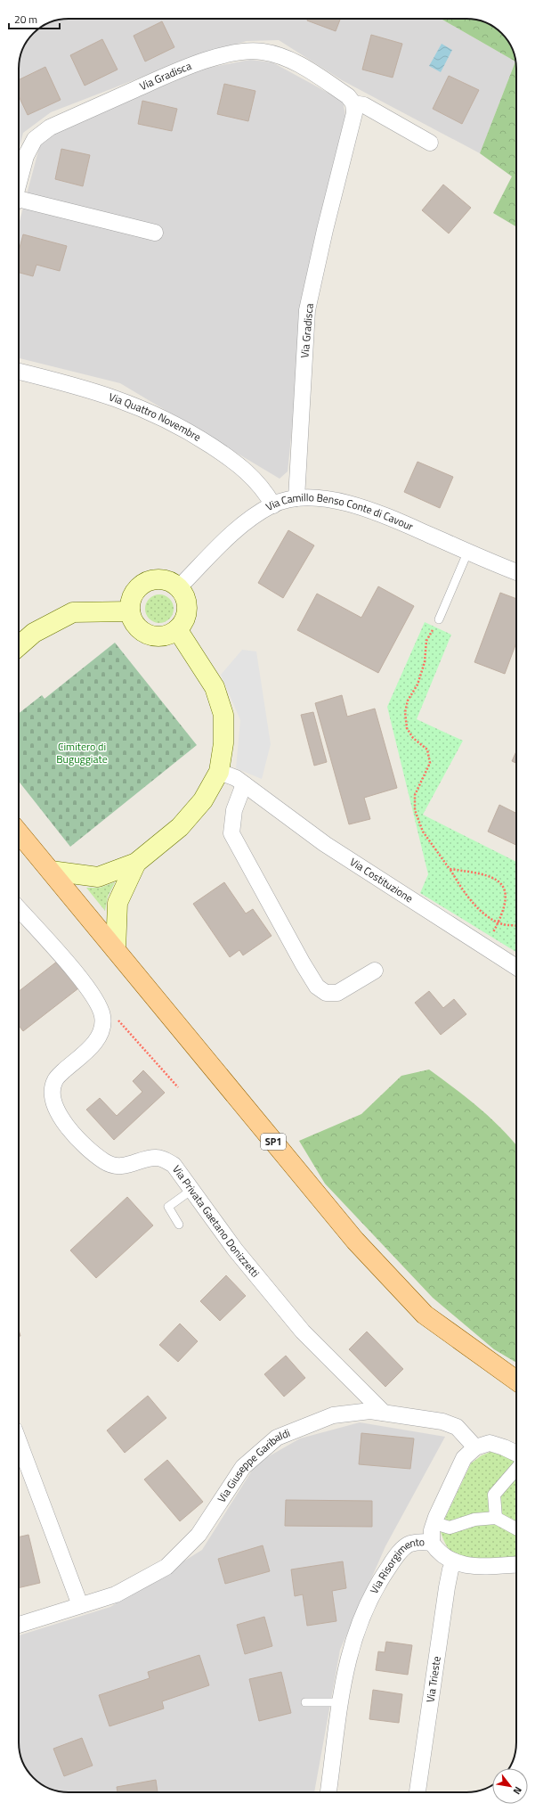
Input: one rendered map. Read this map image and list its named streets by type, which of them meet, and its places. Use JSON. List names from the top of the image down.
{
  "streets": {
    "main road": ["SP1"],
    "street": [
      "Via Gradisca",
      "Via Quattro Novembre",
      "Via Camillo Benso Conte di Cavour",
      "Via Costituzione",
      "Via Privata Gaetano Donizzetti",
      "Via Giuseppe Garibaldi",
      "Via Risorgimento",
      "Via Trieste"
    ]
  },
  "crossings": [
    ["Via Gradisca", "Via Camillo Benso Conte di Cavour"],
    ["Via Quattro Novembre", "Via Camillo Benso Conte di Cavour"],
    ["Via Privata Gaetano Donizzetti", "Via Giuseppe Garibaldi"],
    ["Via Giuseppe Garibaldi", "Via Risorgimento"]
  ],
  "parks": ["Cimitero di Buguggiate"],
  "scale_bar": "20 m",
  "north": "bottom right"
}
